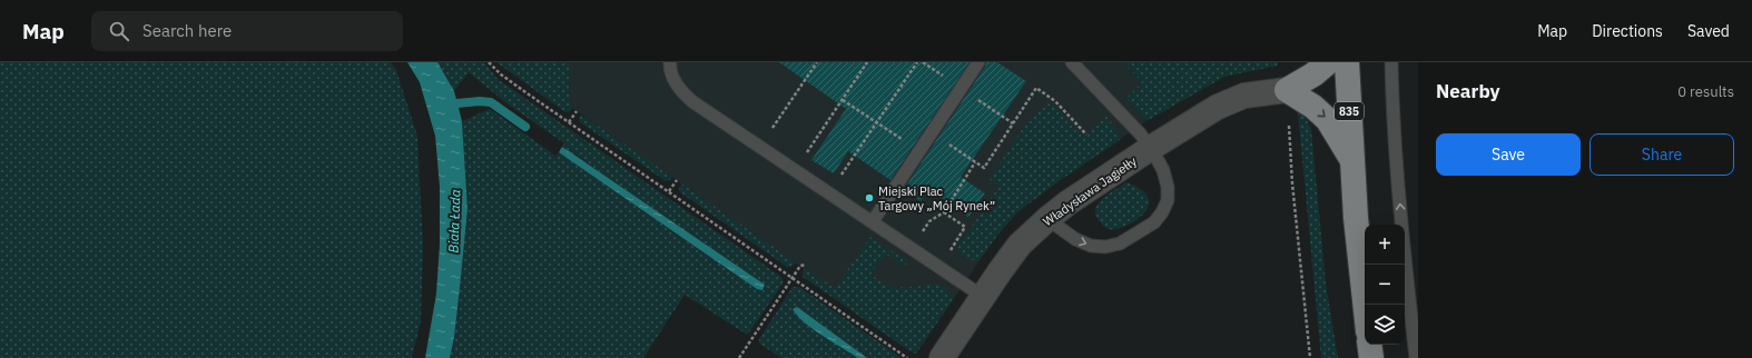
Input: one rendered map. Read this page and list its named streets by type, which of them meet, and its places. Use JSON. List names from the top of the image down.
{
  "streets": {
    "main road": ["835"],
    "street": ["Władysława Jagiełły"]
  },
  "water": ["Biała Łada"],
  "places": ["Miejski Plac Targowy „Mój Rynek”"],
  "page": {
    "header": "Map",
    "search": "Search here",
    "nav": ["Map", "Directions", "Saved"],
    "heading": ["Nearby", "0 results"],
    "buttons": ["Save", "Share"],
    "map_buttons": ["+", "−"]
  }
}
